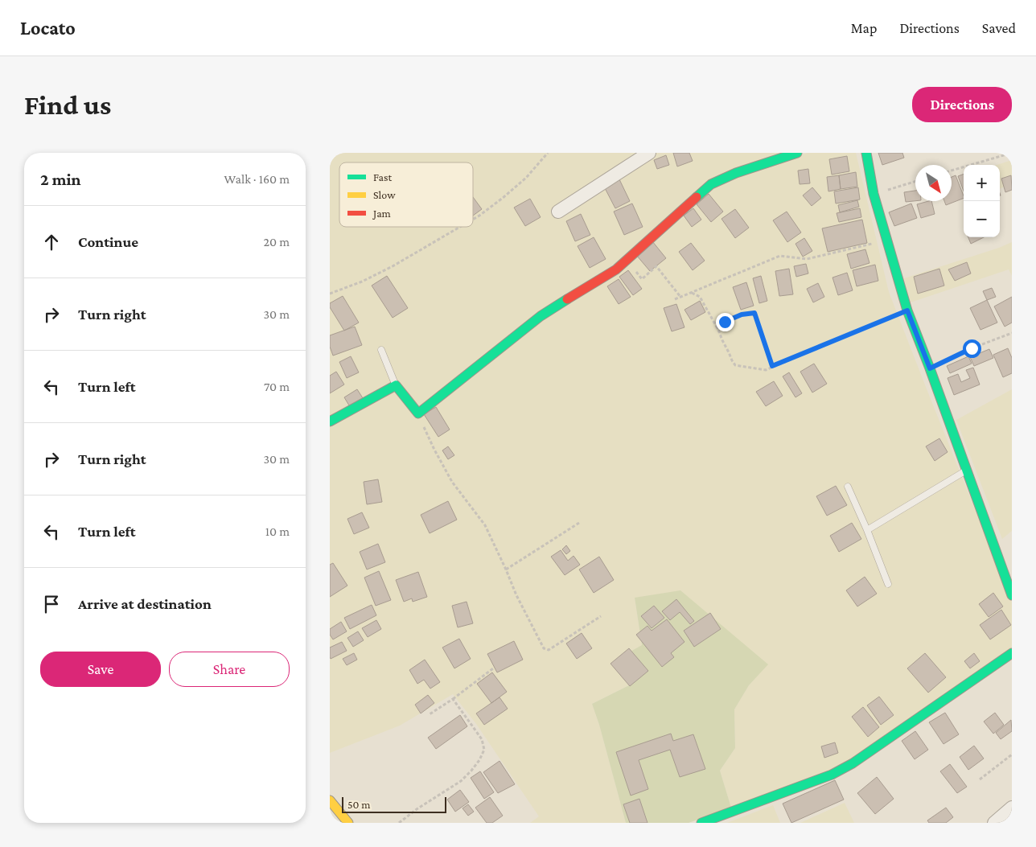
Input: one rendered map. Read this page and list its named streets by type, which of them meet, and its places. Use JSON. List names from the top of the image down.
{
  "legend": ["Fast", "Slow", "Jam"],
  "scale_bar": "50 m",
  "north": "bottom right",
  "page": {
    "header": "Locato",
    "nav": ["Map", "Directions", "Saved"],
    "buttons": [
      "Directions",
      ["Save", "Share"]
    ],
    "title": "Find us",
    "heading": ["2 min", "Walk · 160 m"],
    "map_buttons": ["+", "−"],
    "list": [
      ["Continue", "20 m"],
      ["Turn right", "30 m"],
      ["Turn left", "70 m"],
      ["Turn right", "30 m"],
      ["Turn left", "10 m"],
      "Arrive at destination"
    ],
    "scale": "50 m"
  }
}
